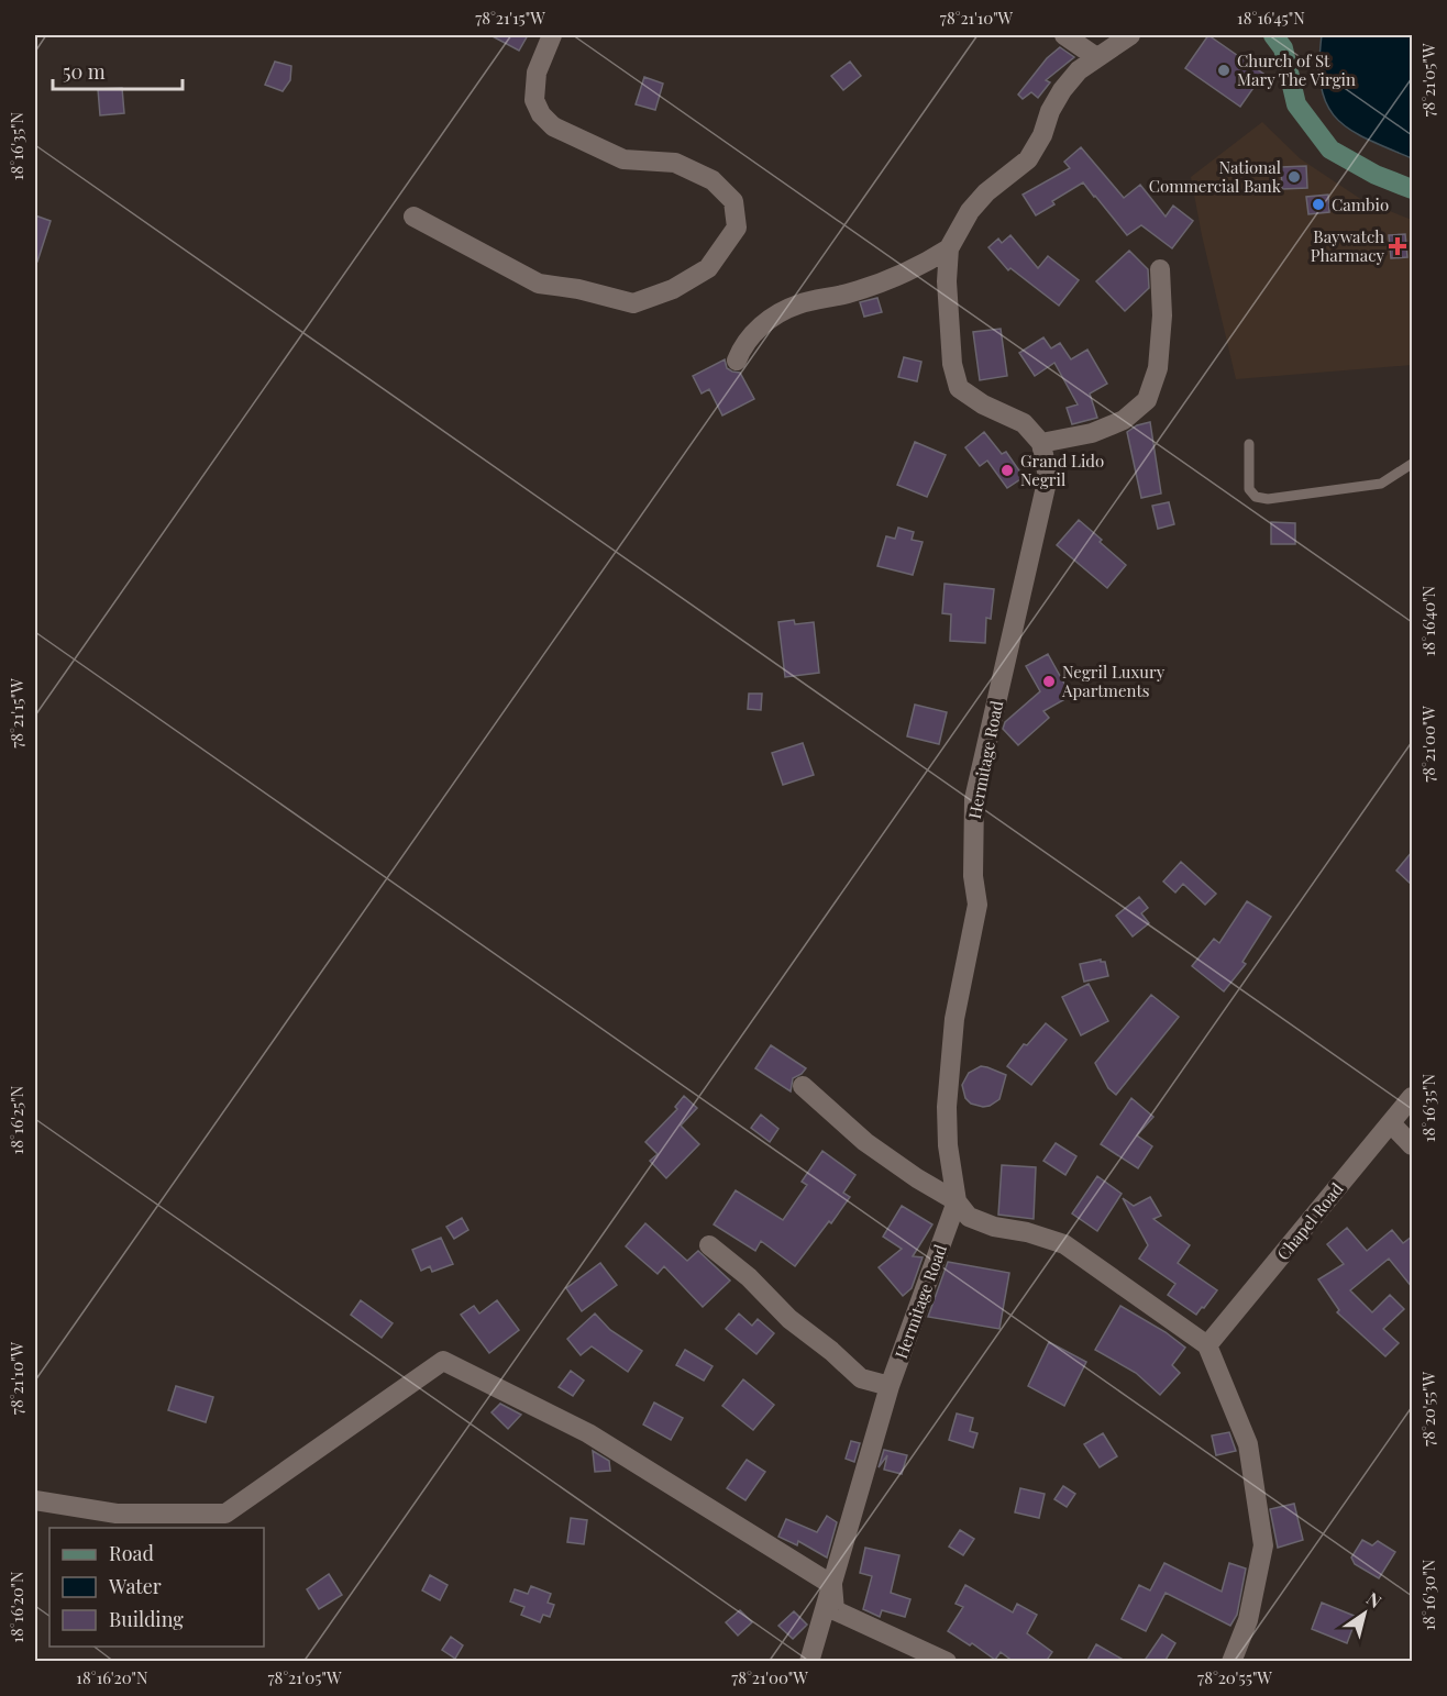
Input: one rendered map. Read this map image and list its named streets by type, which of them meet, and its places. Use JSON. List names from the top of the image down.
{
  "streets": {
    "street": ["Hermitage Road", "Chapel Road"]
  },
  "places": {
    "other": [
      "Church of St Mary The Virgin",
      "National Commercial Bank",
      "Cambio",
      "Grand Lido Negril",
      "Negril Luxury Apartments"
    ],
    "health": ["Baywatch Pharmacy"]
  },
  "legend": ["Road", "Water", "Building"],
  "scale_bar": "50 m",
  "north": "top right",
  "coordinates": [
    "78°21'15\"W",
    "78°21'10\"W",
    "18°16'45\"N",
    "78°21'05\"W",
    "18°16'35\"N",
    "18°16'40\"N",
    "78°21'00\"W",
    "18°16'25\"N",
    "78°20'55\"W",
    "18°16'30\"N",
    "18°16'20\"N"
  ]
}
